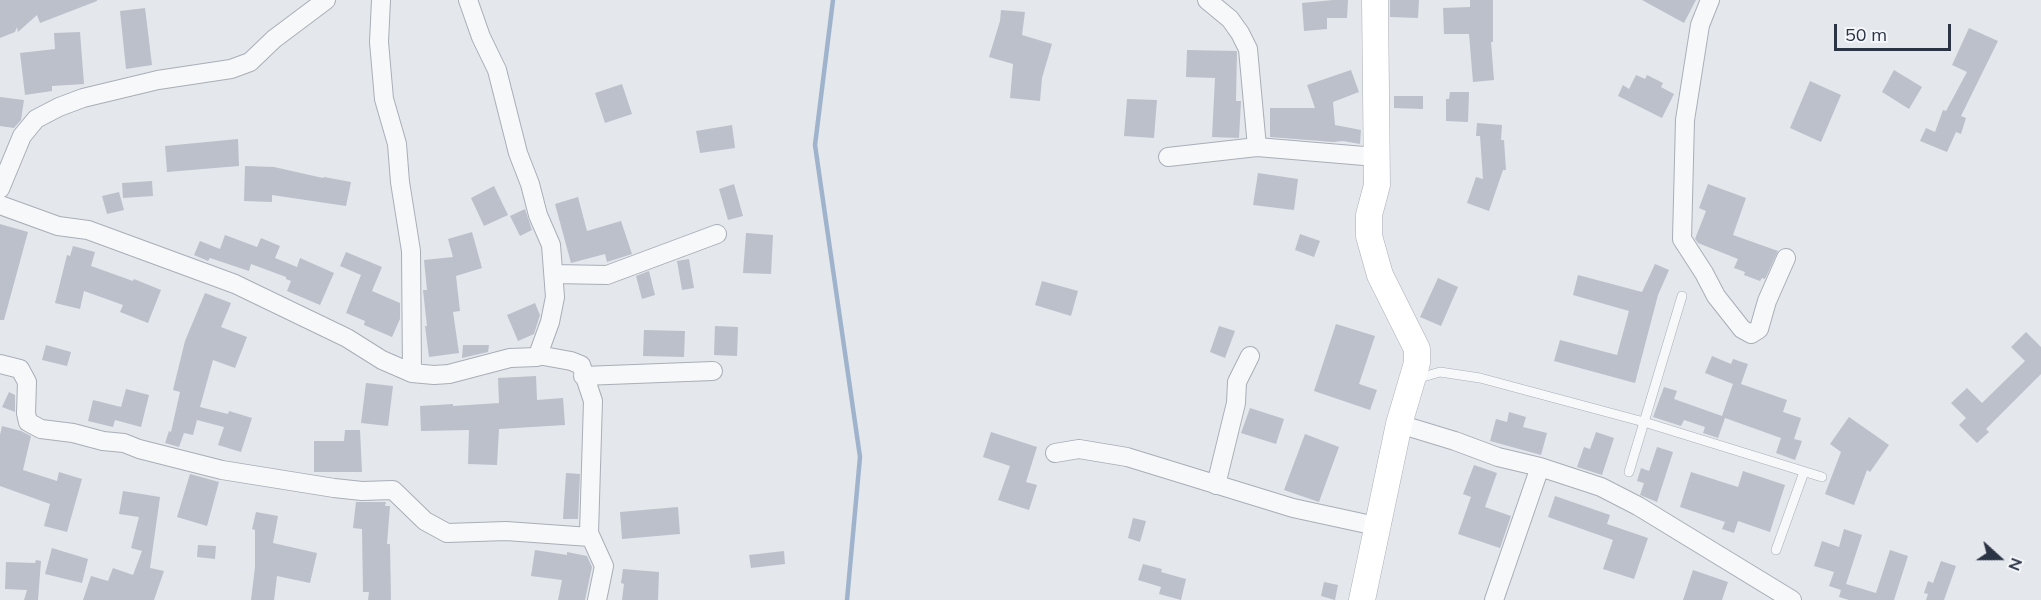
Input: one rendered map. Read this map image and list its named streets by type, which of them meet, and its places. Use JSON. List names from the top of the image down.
{
  "scale_bar": "50 m",
  "north": "right"
}
